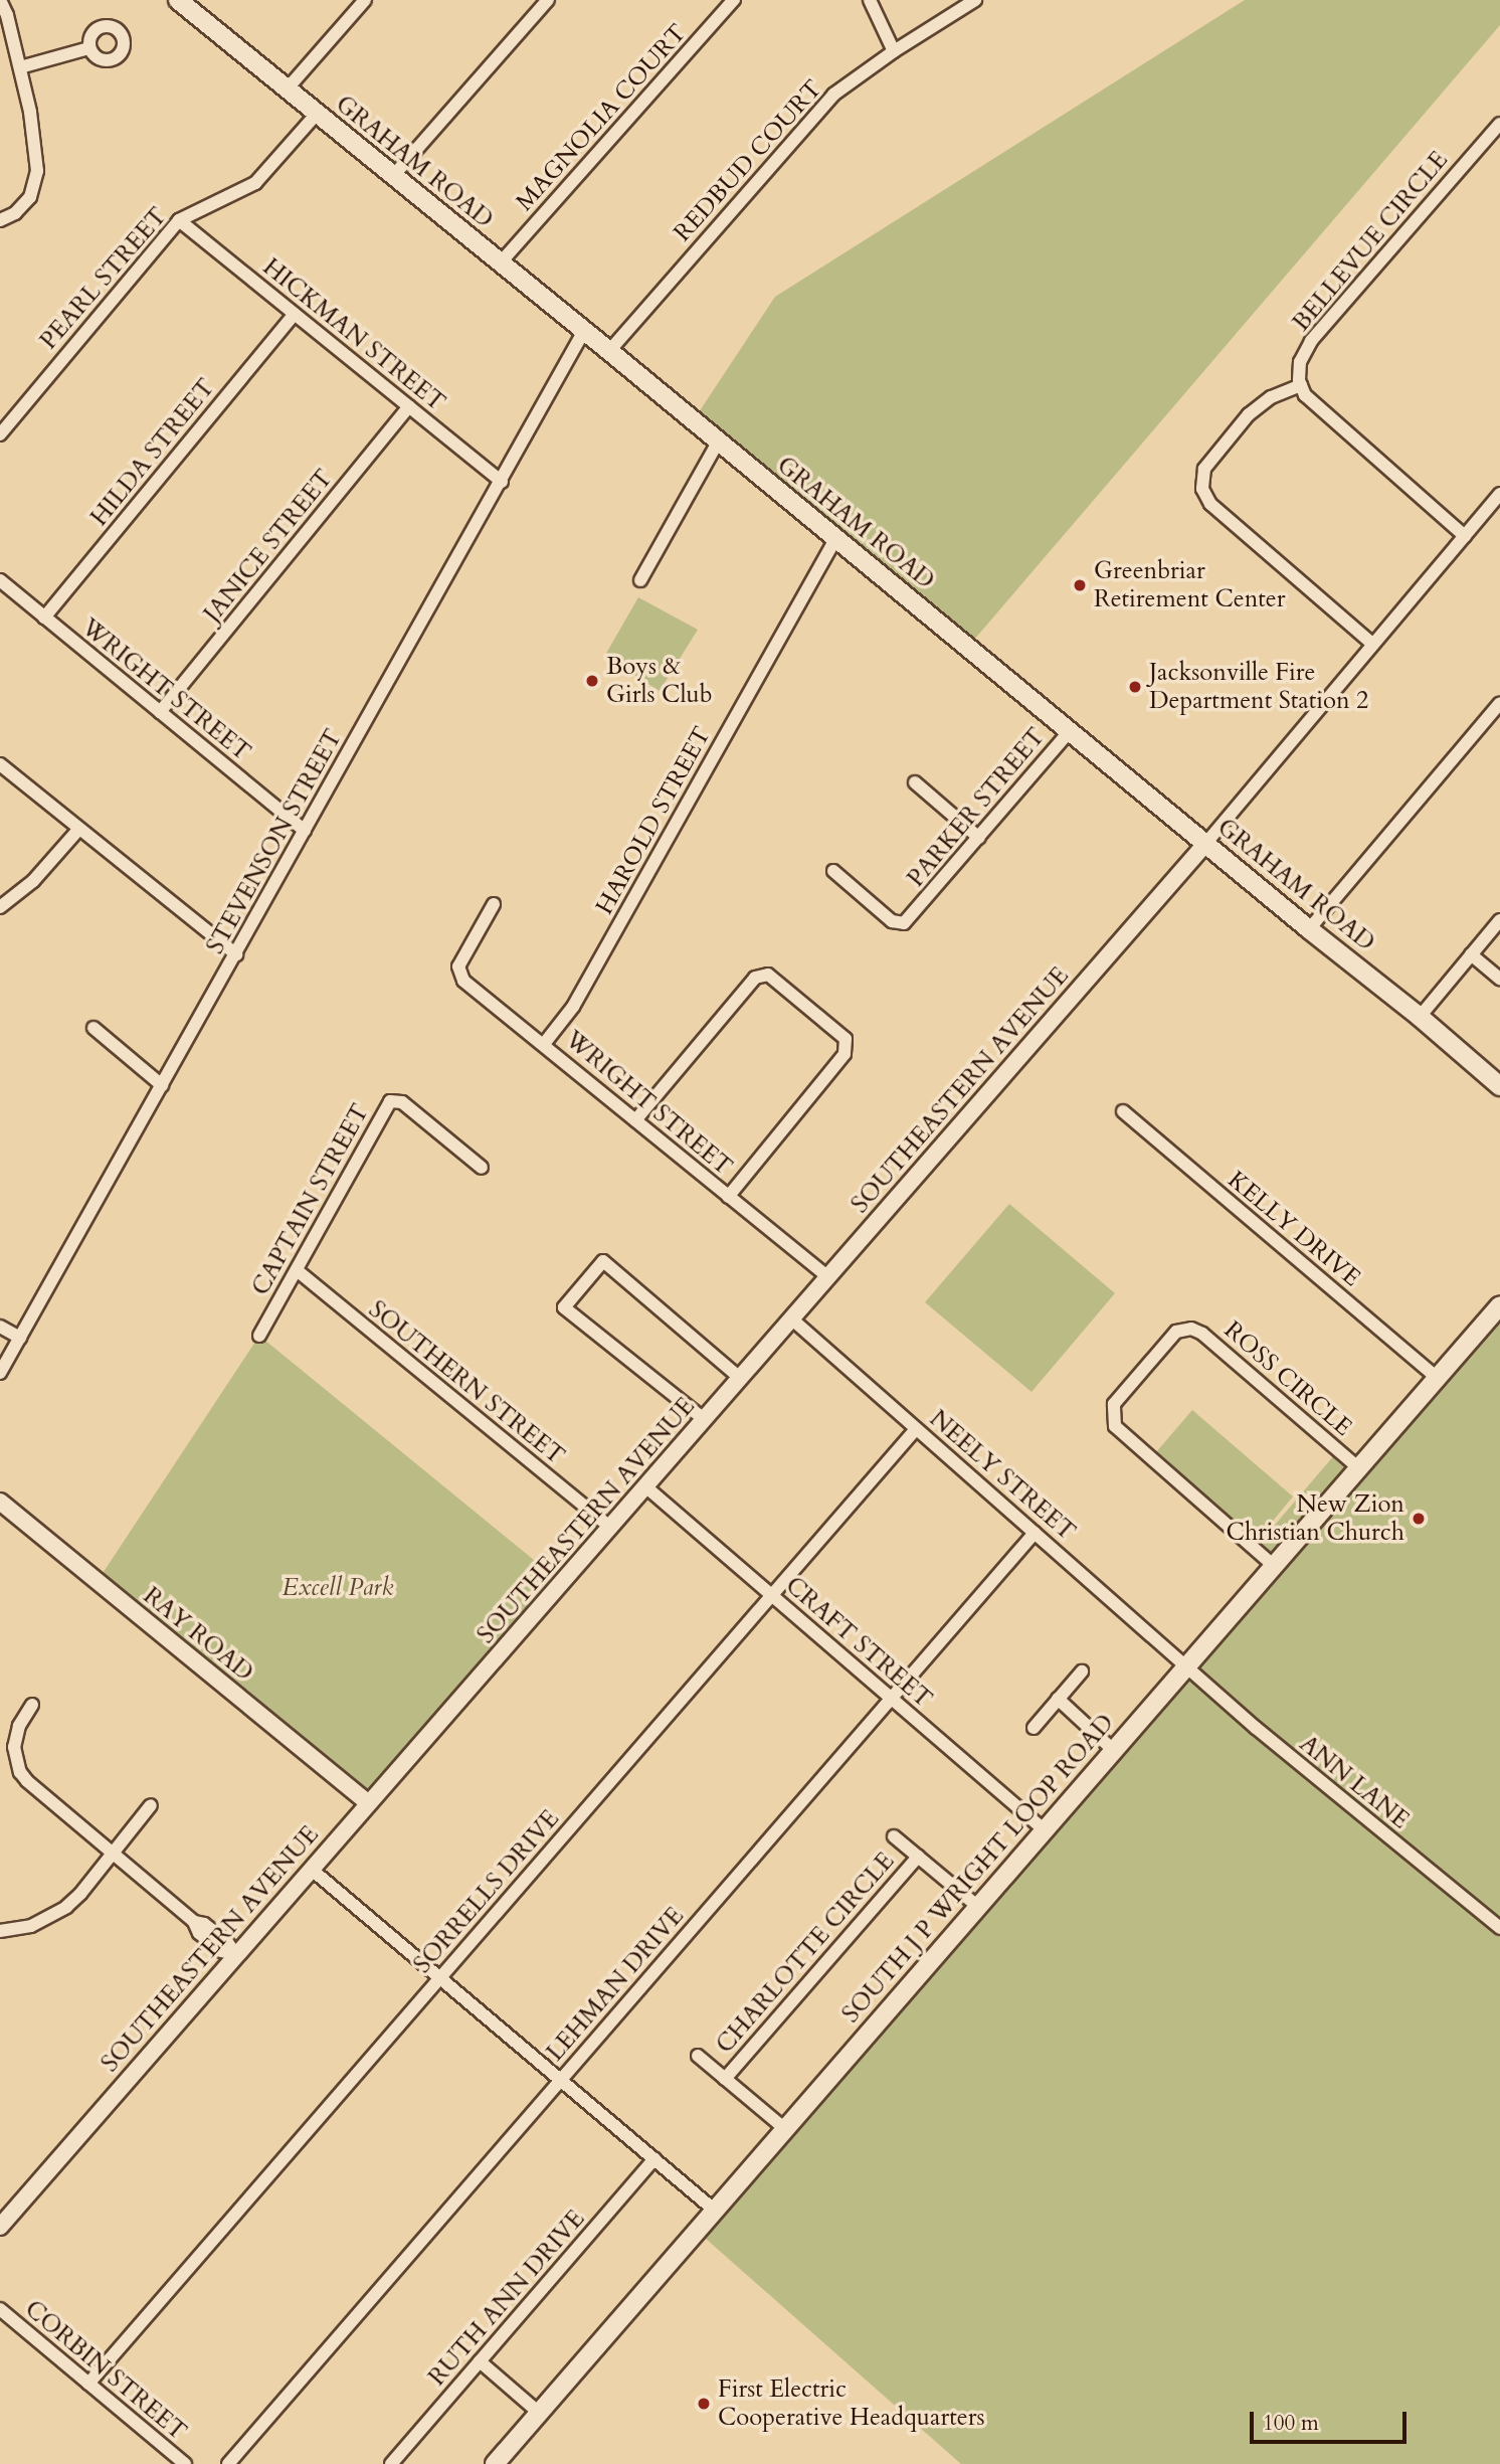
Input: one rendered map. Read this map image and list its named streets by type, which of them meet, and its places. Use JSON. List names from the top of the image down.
{
  "streets": {
    "main road": ["GRAHAM ROAD", "SOUTH J P WRIGHT LOOP ROAD"],
    "street": [
      "MAGNOLIA COURT",
      "REDBUD COURT",
      "BELLEVUE CIRCLE",
      "PEARL STREET",
      "HICKMAN STREET",
      "HILDA STREET",
      "JANICE STREET",
      "WRIGHT STREET",
      "PARKER STREET",
      "HAROLD STREET",
      "STEVENSON STREET",
      "SOUTHEASTERN AVENUE",
      "CAPTAIN STREET",
      "KELLY DRIVE",
      "ROSS CIRCLE",
      "SOUTHERN STREET",
      "NEELY STREET",
      "RAY ROAD",
      "CRAFT STREET",
      "ANN LANE",
      "SORRELLS DRIVE",
      "CHARLOTTE CIRCLE",
      "LEHMAN DRIVE",
      "RUTH ANN DRIVE",
      "CORBIN STREET"
    ]
  },
  "crossings": [
    ["MAGNOLIA COURT", "GRAHAM ROAD"],
    ["REDBUD COURT", "GRAHAM ROAD"],
    ["GRAHAM ROAD", "PEARL STREET"],
    ["GRAHAM ROAD", "PARKER STREET"],
    ["GRAHAM ROAD", "HAROLD STREET"],
    ["GRAHAM ROAD", "STEVENSON STREET"],
    ["GRAHAM ROAD", "SOUTHEASTERN AVENUE"],
    ["PEARL STREET", "HICKMAN STREET"],
    ["HICKMAN STREET", "HILDA STREET"],
    ["HICKMAN STREET", "JANICE STREET"],
    ["HICKMAN STREET", "STEVENSON STREET"],
    ["HILDA STREET", "WRIGHT STREET"],
    ["JANICE STREET", "WRIGHT STREET"],
    ["WRIGHT STREET", "HAROLD STREET"],
    ["WRIGHT STREET", "STEVENSON STREET"],
    ["WRIGHT STREET", "SOUTHEASTERN AVENUE"],
    ["SOUTHEASTERN AVENUE", "SOUTHERN STREET"],
    ["SOUTHEASTERN AVENUE", "NEELY STREET"],
    ["SOUTHEASTERN AVENUE", "RAY ROAD"],
    ["SOUTHEASTERN AVENUE", "CRAFT STREET"],
    ["CAPTAIN STREET", "SOUTHERN STREET"],
    ["KELLY DRIVE", "SOUTH J P WRIGHT LOOP ROAD"],
    ["ROSS CIRCLE", "SOUTH J P WRIGHT LOOP ROAD"],
    ["NEELY STREET", "ANN LANE"],
    ["NEELY STREET", "SOUTH J P WRIGHT LOOP ROAD"],
    ["NEELY STREET", "SORRELLS DRIVE"],
    ["NEELY STREET", "LEHMAN DRIVE"],
    ["CRAFT STREET", "SOUTH J P WRIGHT LOOP ROAD"],
    ["CRAFT STREET", "SORRELLS DRIVE"],
    ["CRAFT STREET", "LEHMAN DRIVE"],
    ["ANN LANE", "SOUTH J P WRIGHT LOOP ROAD"],
    ["SOUTH J P WRIGHT LOOP ROAD", "CHARLOTTE CIRCLE"],
    ["SORRELLS DRIVE", "CORBIN STREET"]
  ],
  "parks": ["Excell Park"],
  "places": [
    "Greenbriar Retirement Center",
    "Boys & Girls Club",
    "Jacksonville Fire Department Station 2",
    "New Zion Christian Church",
    "First Electric Cooperative Headquarters"
  ],
  "scale_bar": "100 m"
}
